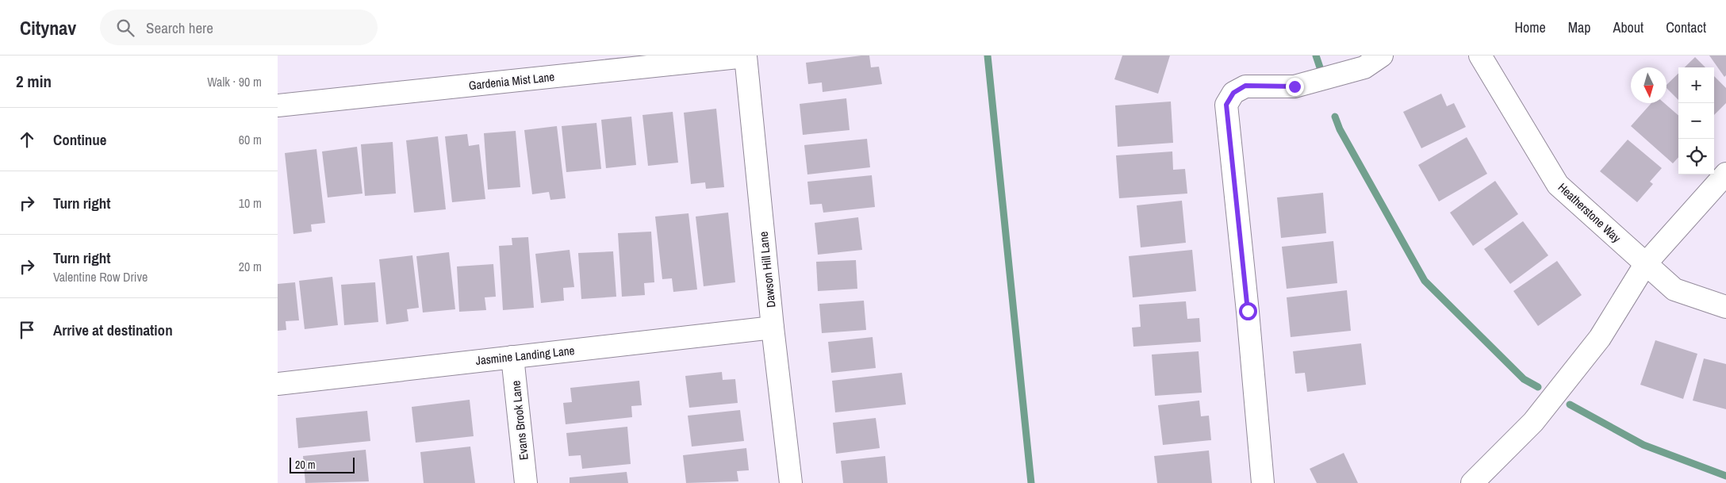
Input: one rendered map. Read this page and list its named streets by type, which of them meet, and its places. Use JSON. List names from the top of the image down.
{
  "streets": {
    "street": [
      "Gardenia Mist Lane",
      "Heatherstone Way",
      "Dawson Hill Lane",
      "Jasmine Landing Lane",
      "Evans Brook Lane"
    ]
  },
  "crossings": [
    ["Gardenia Mist Lane", "Dawson Hill Lane"],
    ["Dawson Hill Lane", "Jasmine Landing Lane"],
    ["Jasmine Landing Lane", "Evans Brook Lane"]
  ],
  "scale_bar": "20 m",
  "north": "bottom",
  "page": {
    "header": "Citynav",
    "search": "Search here",
    "nav": [
      "Home",
      "Map",
      "About",
      "Contact"
    ],
    "heading": ["2 min", "Walk · 90 m"],
    "map_buttons": ["+", "−"],
    "list": [
      ["Continue", "60 m"],
      ["Turn right", "10 m"],
      ["Turn right", "Valentine Row Drive", "20 m"],
      "Arrive at destination"
    ],
    "scale": "20 m"
  }
}
